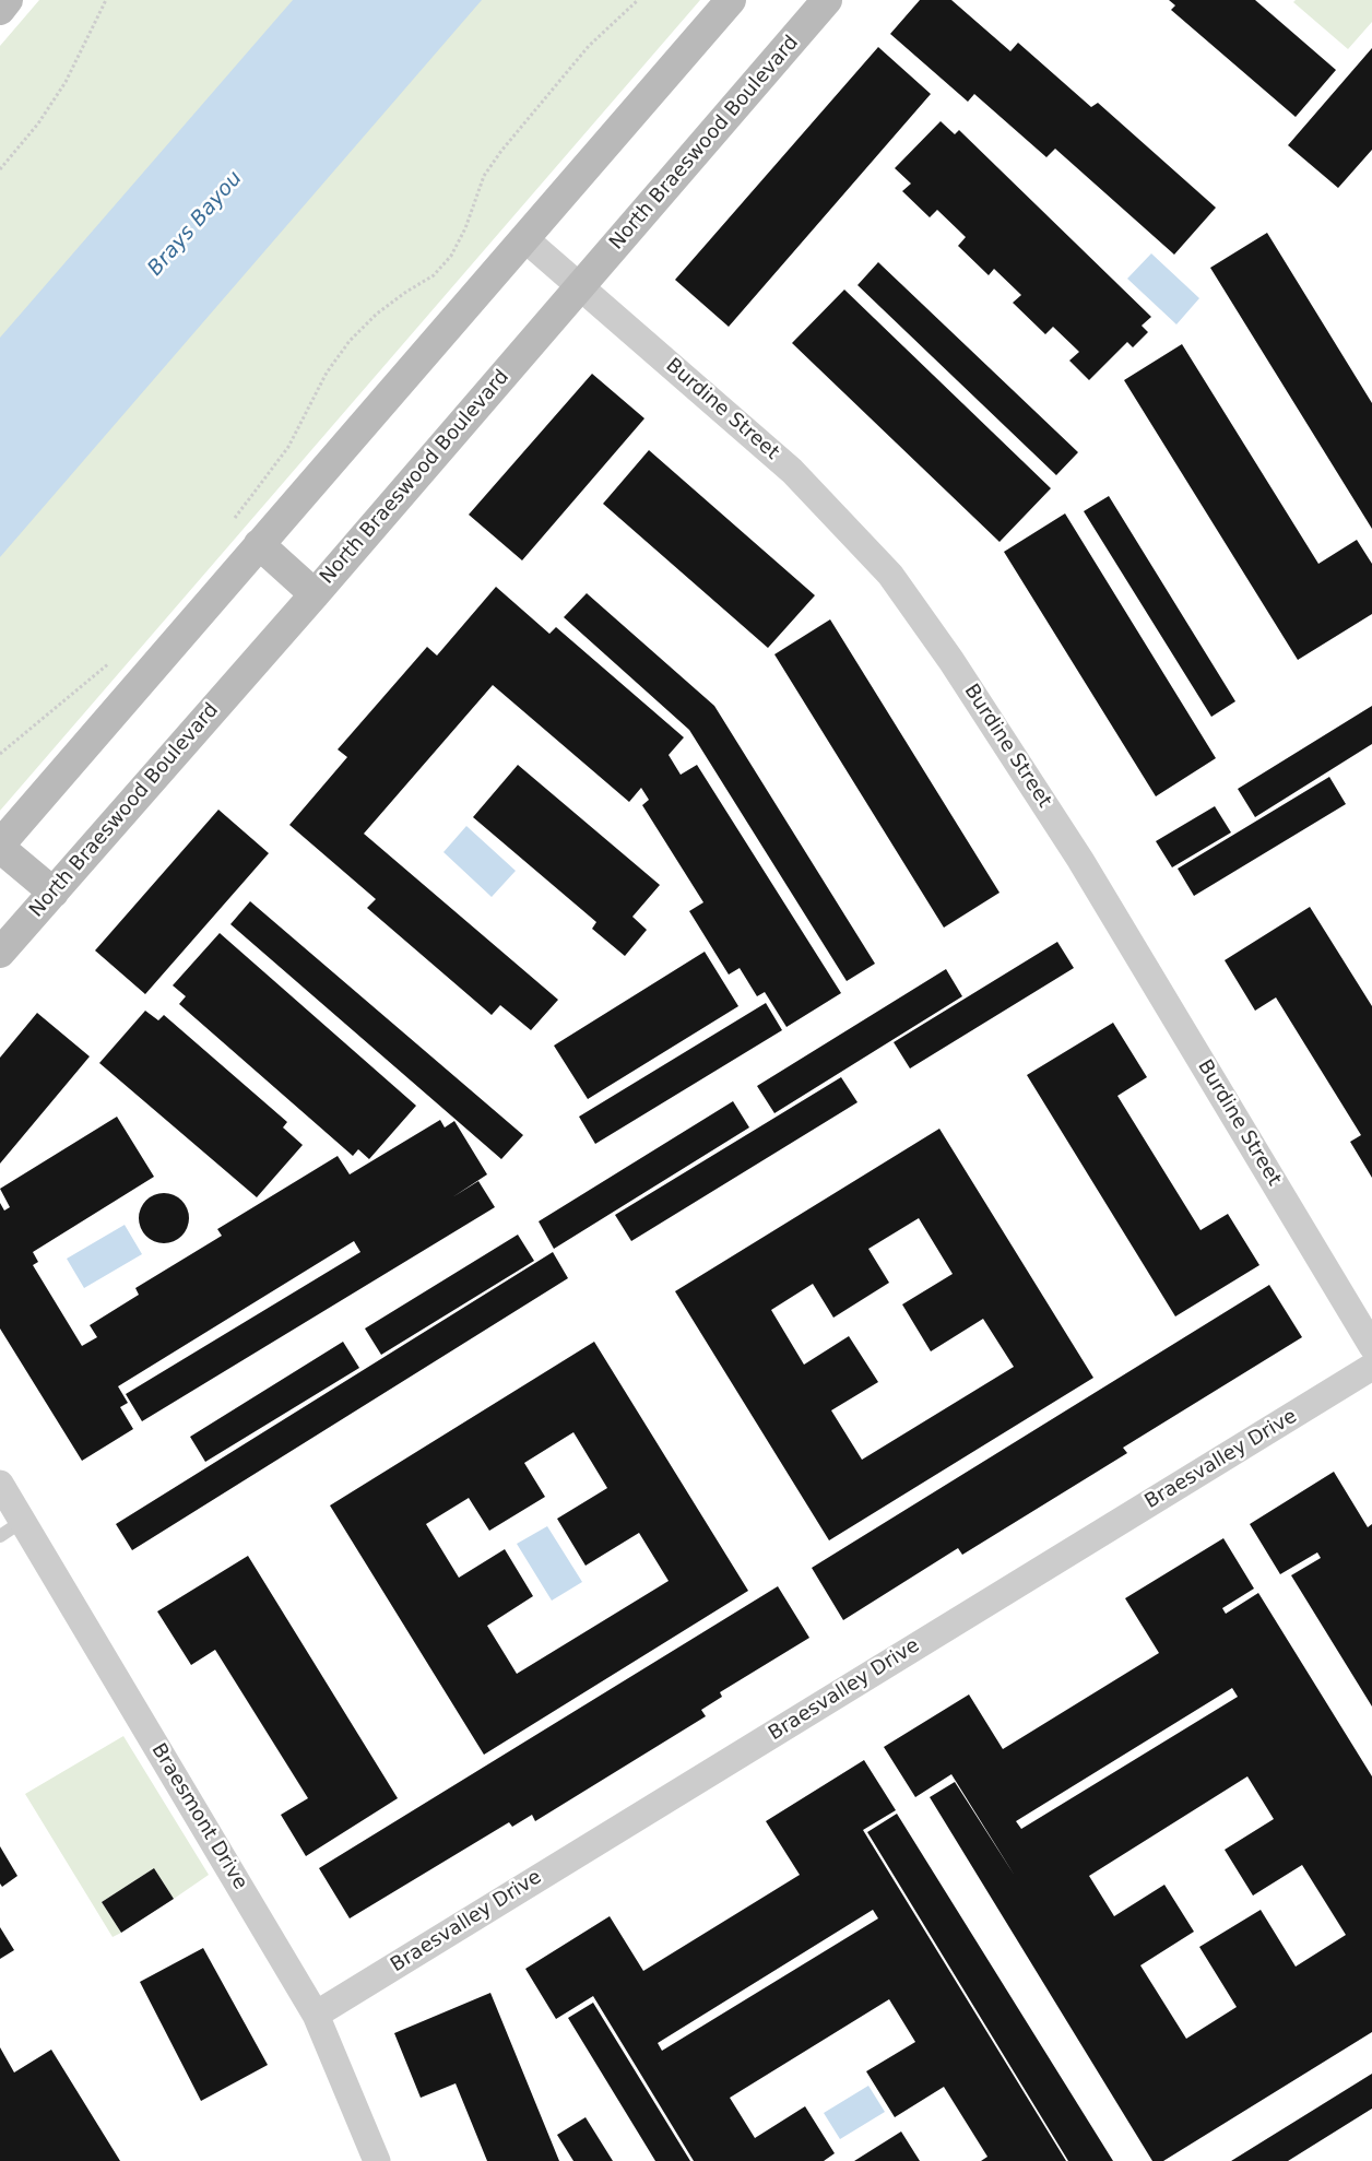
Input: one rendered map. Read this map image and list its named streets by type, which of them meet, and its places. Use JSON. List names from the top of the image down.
{
  "streets": {
    "main road": ["North Braeswood Boulevard"],
    "street": ["Burdine Street", "Braesvalley Drive", "Braesmont Drive"]
  },
  "crossings": [
    ["North Braeswood Boulevard", "Burdine Street"],
    ["Braesvalley Drive", "Braesmont Drive"]
  ],
  "water": ["Brays Bayou"]
}
